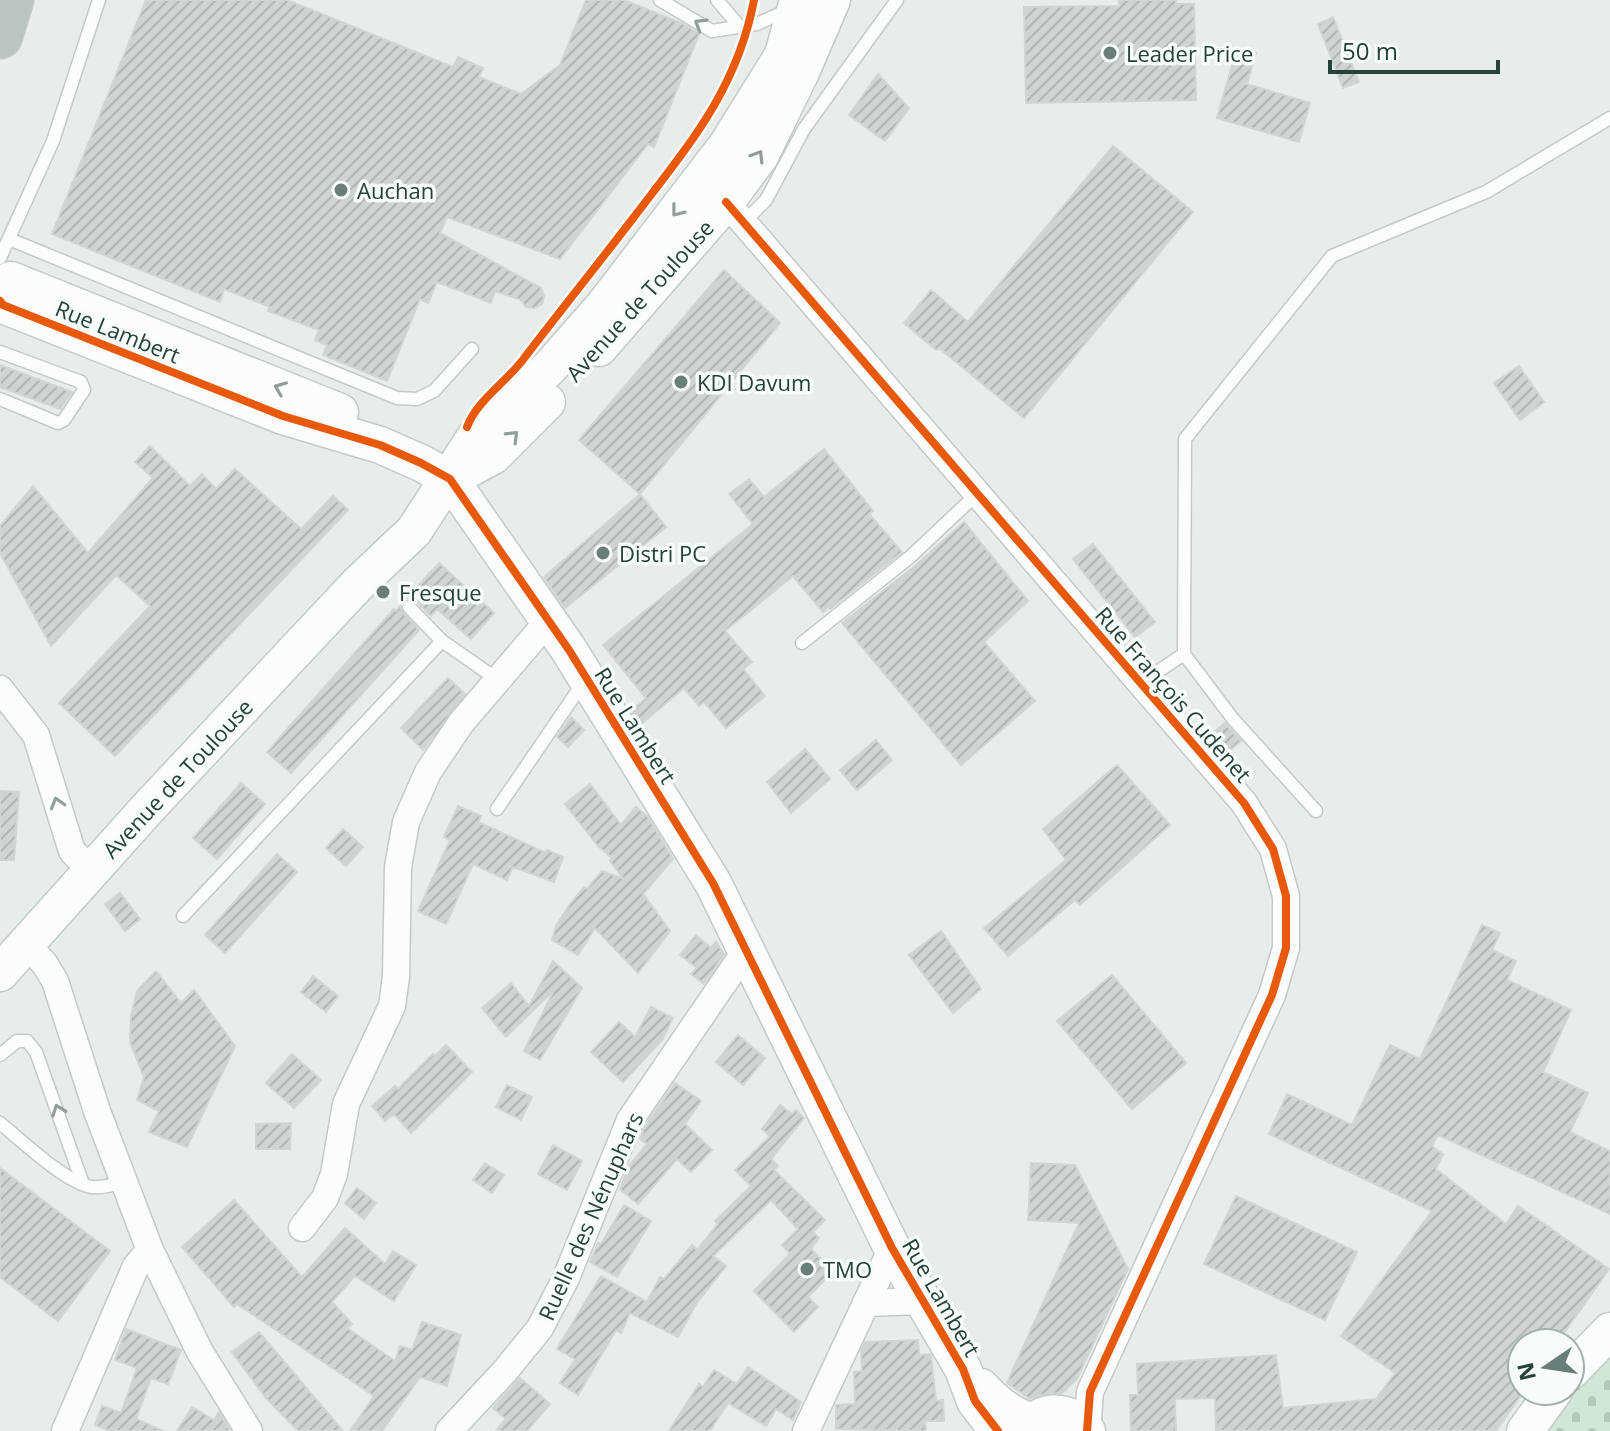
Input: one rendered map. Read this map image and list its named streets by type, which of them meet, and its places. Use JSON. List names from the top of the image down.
{
  "streets": {
    "street": [
      "Avenue de Toulouse",
      "Rue Lambert",
      "Rue François Cudenet",
      "Ruelle des Nénuphars"
    ]
  },
  "crossings": [
    ["Avenue de Toulouse", "Rue Lambert"],
    ["Avenue de Toulouse", "Rue François Cudenet"],
    ["Rue Lambert", "Ruelle des Nénuphars"]
  ],
  "places": [
    "Leader Price",
    "Auchan",
    "KDI Davum",
    "Distri PC",
    "Fresque",
    "TMO"
  ],
  "scale_bar": "50 m",
  "north": "left"
}
